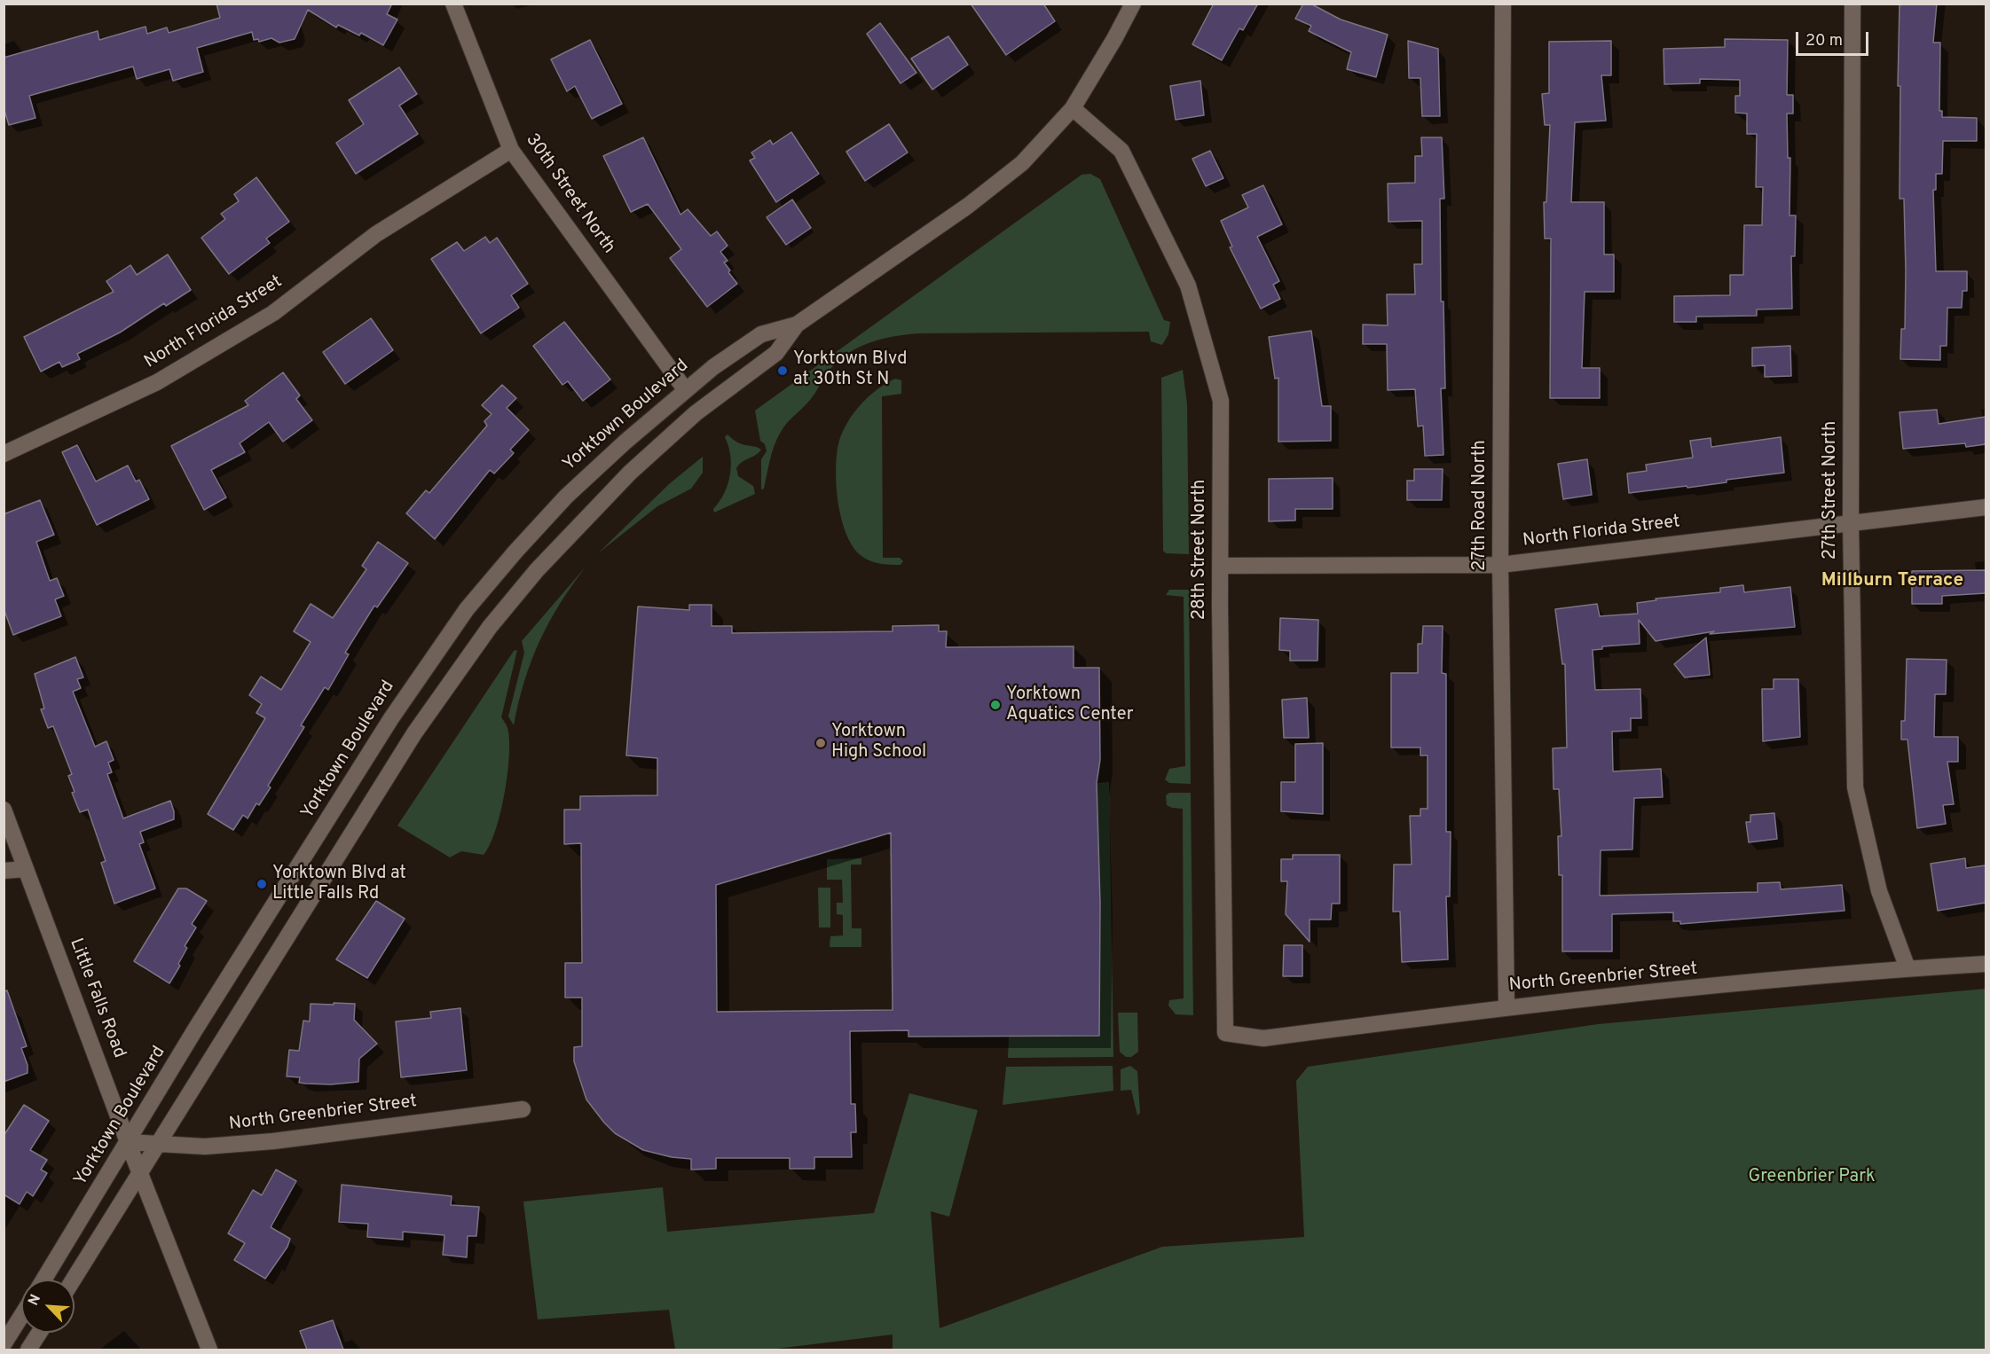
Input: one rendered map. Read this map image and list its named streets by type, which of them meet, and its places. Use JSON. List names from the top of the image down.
{
  "streets": {
    "street": [
      "30th Street North",
      "North Florida Street",
      "Yorktown Boulevard",
      "27th Street North",
      "27th Road North",
      "28th Street North",
      "North Greenbrier Street",
      "Little Falls Road"
    ]
  },
  "crossings": [
    ["30th Street North", "North Florida Street"],
    ["30th Street North", "Yorktown Boulevard"],
    ["North Florida Street", "27th Street North"],
    ["North Florida Street", "27th Road North"],
    ["North Florida Street", "28th Street North"],
    ["Yorktown Boulevard", "28th Street North"],
    ["Yorktown Boulevard", "North Greenbrier Street"],
    ["Yorktown Boulevard", "Little Falls Road"],
    ["27th Street North", "North Greenbrier Street"],
    ["27th Road North", "North Greenbrier Street"],
    ["28th Street North", "North Greenbrier Street"],
    ["North Greenbrier Street", "Little Falls Road"]
  ],
  "districts": ["Millburn Terrace"],
  "parks": ["Greenbrier Park"],
  "places": [
    "Yorktown Blvd at 30th St N",
    "Yorktown Aquatics Center",
    "Yorktown High School",
    "Yorktown Blvd at Little Falls Rd"
  ],
  "scale_bar": "20 m",
  "north": "top left"
}
